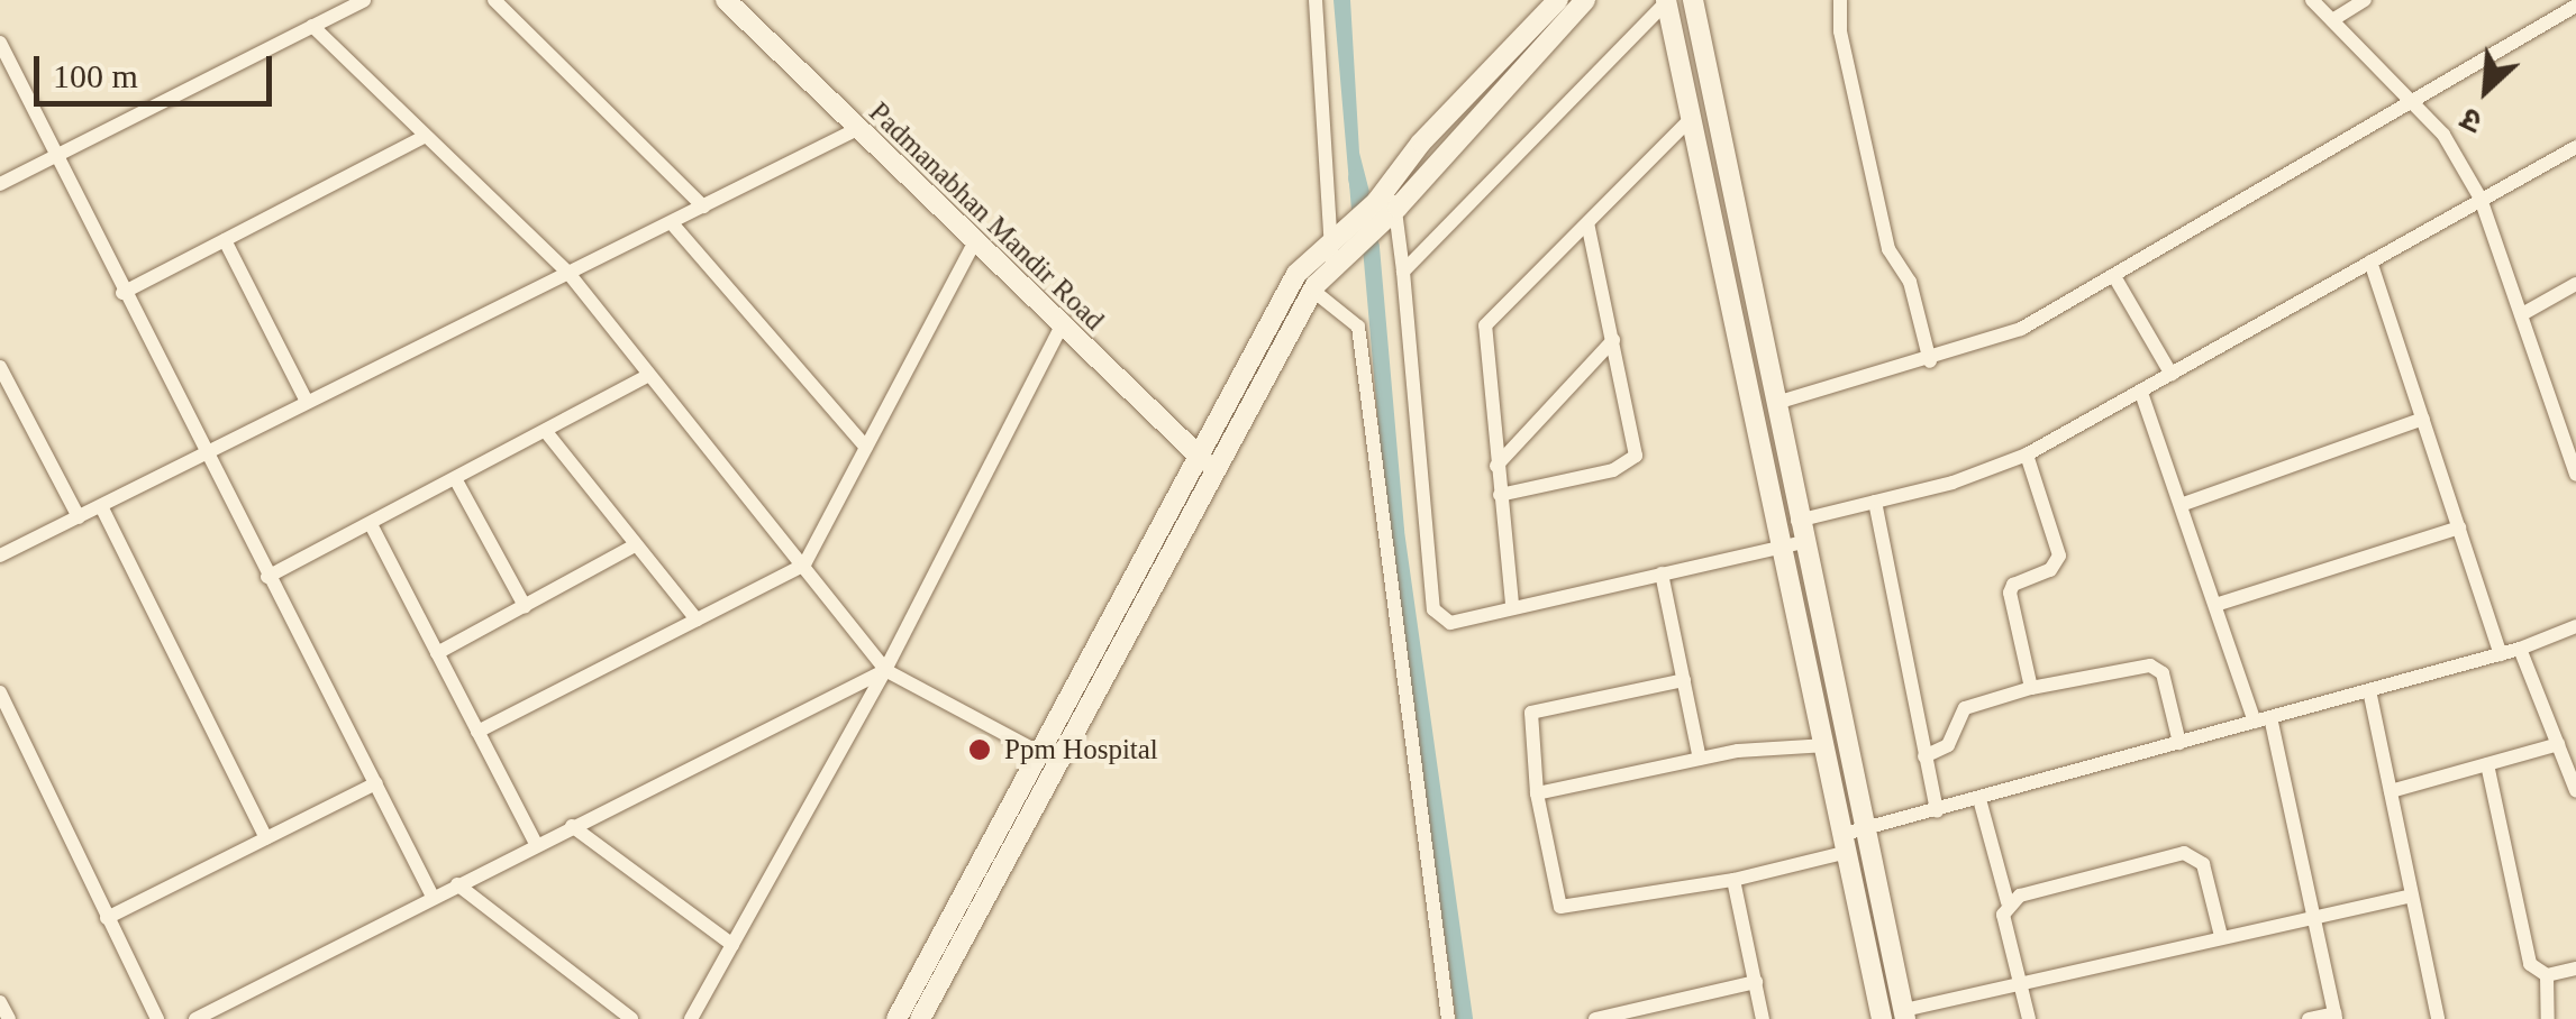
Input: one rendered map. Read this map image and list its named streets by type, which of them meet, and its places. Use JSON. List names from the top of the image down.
{
  "streets": {
    "street": ["Padmanabhan Mandir Road"]
  },
  "places": ["Ppm Hospital"],
  "scale_bar": "100 m",
  "north": "bottom left"
}
